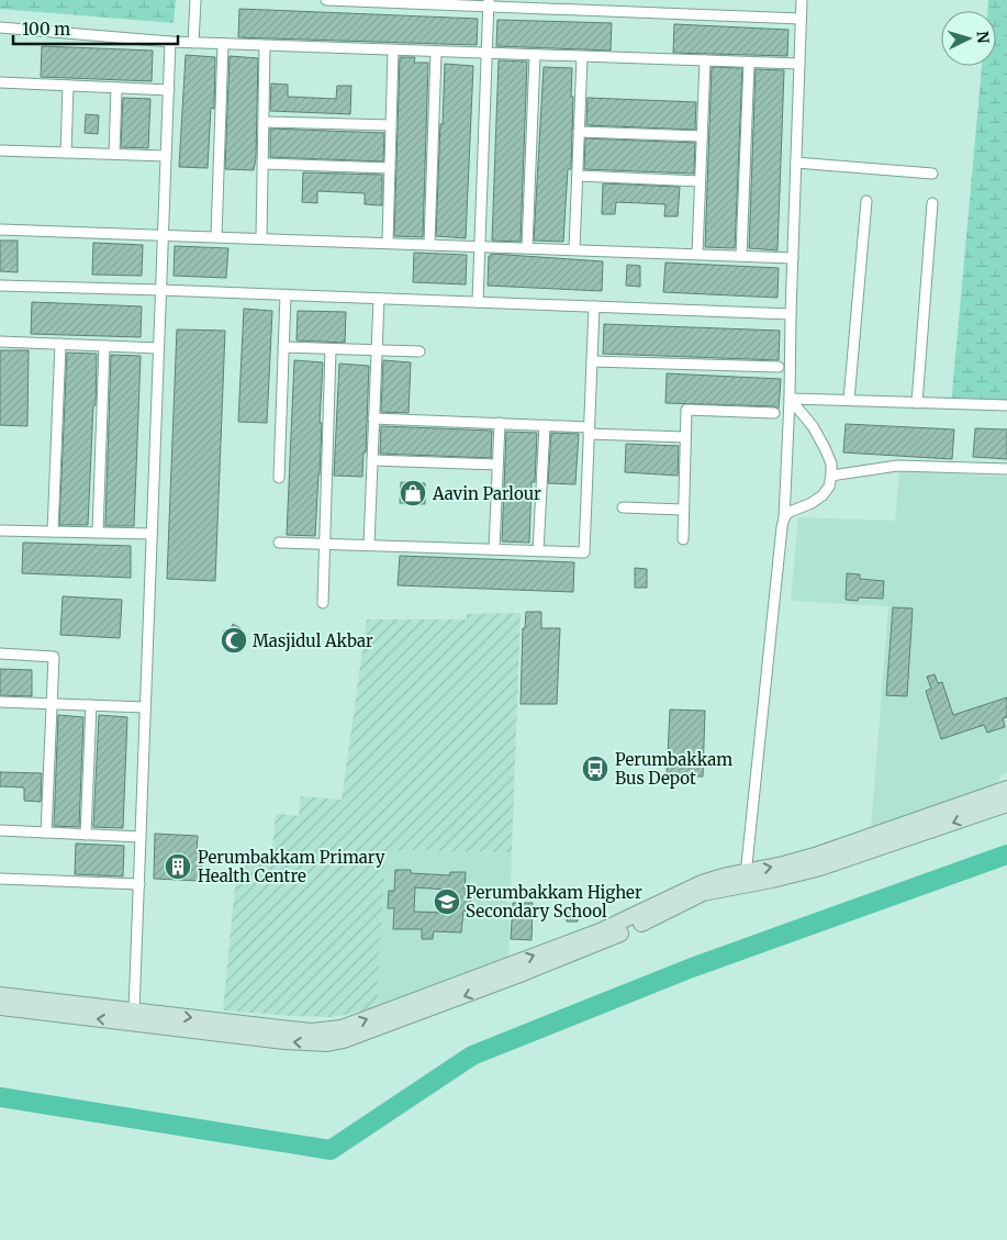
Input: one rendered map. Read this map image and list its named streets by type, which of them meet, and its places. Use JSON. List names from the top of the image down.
{
  "places": {
    "shop": ["Aavin Parlour"],
    "mosque": ["Masjidul Akbar"],
    "bus stop": ["Perumbakkam Bus Depot"],
    "building": ["Perumbakkam Primary Health Centre"],
    "school or university": ["Perumbakkam Higher Secondary School"]
  },
  "scale_bar": "100 m",
  "north": "right"
}
